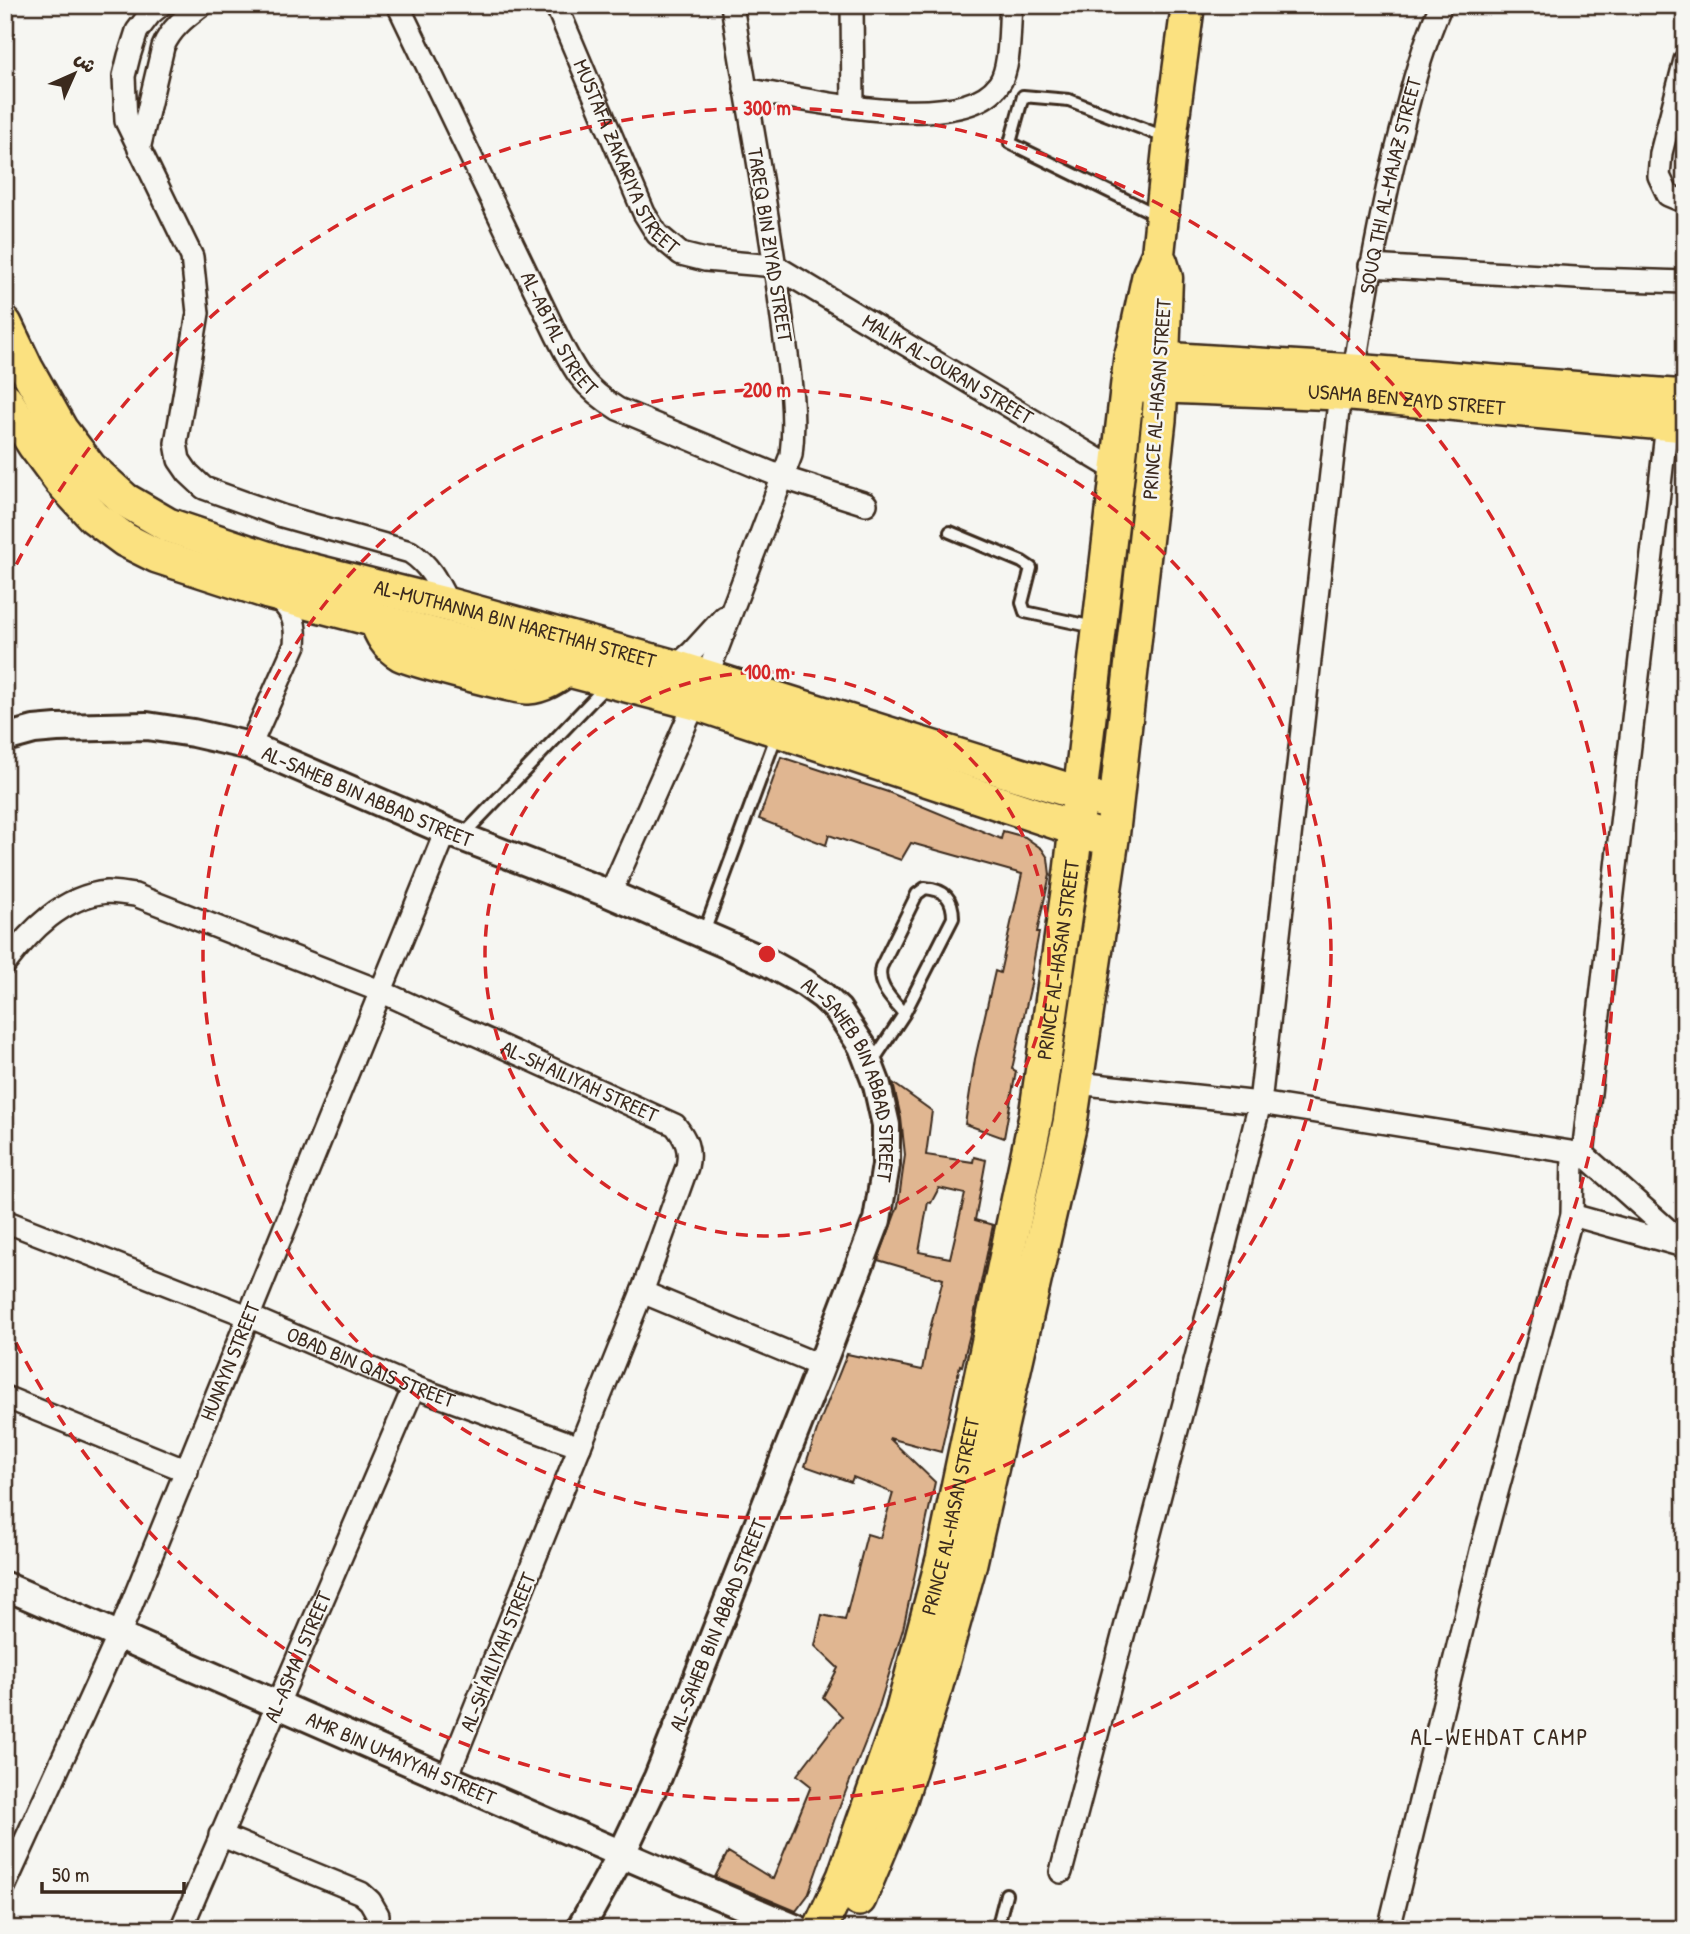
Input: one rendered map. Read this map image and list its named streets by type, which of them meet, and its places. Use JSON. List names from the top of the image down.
{
  "streets": {
    "highway": ["PRINCE AL-HASAN STREET", "USAMA BEN ZAYD STREET", "AL-MUTHANNA BIN HARETHAH STREET"],
    "street": [
      "MUSTAFA ZAKARIYA STREET",
      "SOUQ THI AL-MAJAZ STREET",
      "TAREQ BIN ZIYAD STREET",
      "AL-ABTAL STREET",
      "MALIK AL-OURAN STREET",
      "AL-SAHEB BIN ABBAD STREET",
      "AL-SH'AILIYAH STREET",
      "HUNAYN STREET",
      "OBAD BIN QAIS STREET",
      "AL-ASMA'I STREET",
      "AMR BIN UMAYYAH STREET"
    ]
  },
  "crossings": [
    ["MUSTAFA ZAKARIYA STREET", "TAREQ BIN ZIYAD STREET"],
    ["MUSTAFA ZAKARIYA STREET", "MALIK AL-OURAN STREET"],
    ["SOUQ THI AL-MAJAZ STREET", "USAMA BEN ZAYD STREET"],
    ["TAREQ BIN ZIYAD STREET", "AL-ABTAL STREET"],
    ["TAREQ BIN ZIYAD STREET", "MALIK AL-OURAN STREET"],
    ["TAREQ BIN ZIYAD STREET", "AL-MUTHANNA BIN HARETHAH STREET"],
    ["TAREQ BIN ZIYAD STREET", "AL-SAHEB BIN ABBAD STREET"],
    ["MALIK AL-OURAN STREET", "PRINCE AL-HASAN STREET"],
    ["PRINCE AL-HASAN STREET", "USAMA BEN ZAYD STREET"],
    ["PRINCE AL-HASAN STREET", "AL-MUTHANNA BIN HARETHAH STREET"],
    ["AL-SAHEB BIN ABBAD STREET", "HUNAYN STREET"],
    ["AL-SAHEB BIN ABBAD STREET", "AMR BIN UMAYYAH STREET"],
    ["AL-SH'AILIYAH STREET", "HUNAYN STREET"],
    ["AL-SH'AILIYAH STREET", "OBAD BIN QAIS STREET"],
    ["AL-SH'AILIYAH STREET", "AMR BIN UMAYYAH STREET"],
    ["HUNAYN STREET", "OBAD BIN QAIS STREET"],
    ["HUNAYN STREET", "AMR BIN UMAYYAH STREET"],
    ["OBAD BIN QAIS STREET", "AL-ASMA'I STREET"],
    ["AL-ASMA'I STREET", "AMR BIN UMAYYAH STREET"]
  ],
  "districts": ["AL-WEHDAT CAMP"],
  "scale_bar": "50 m",
  "north": "top right",
  "rings": ["300 m", "200 m", "100 m"]
}
